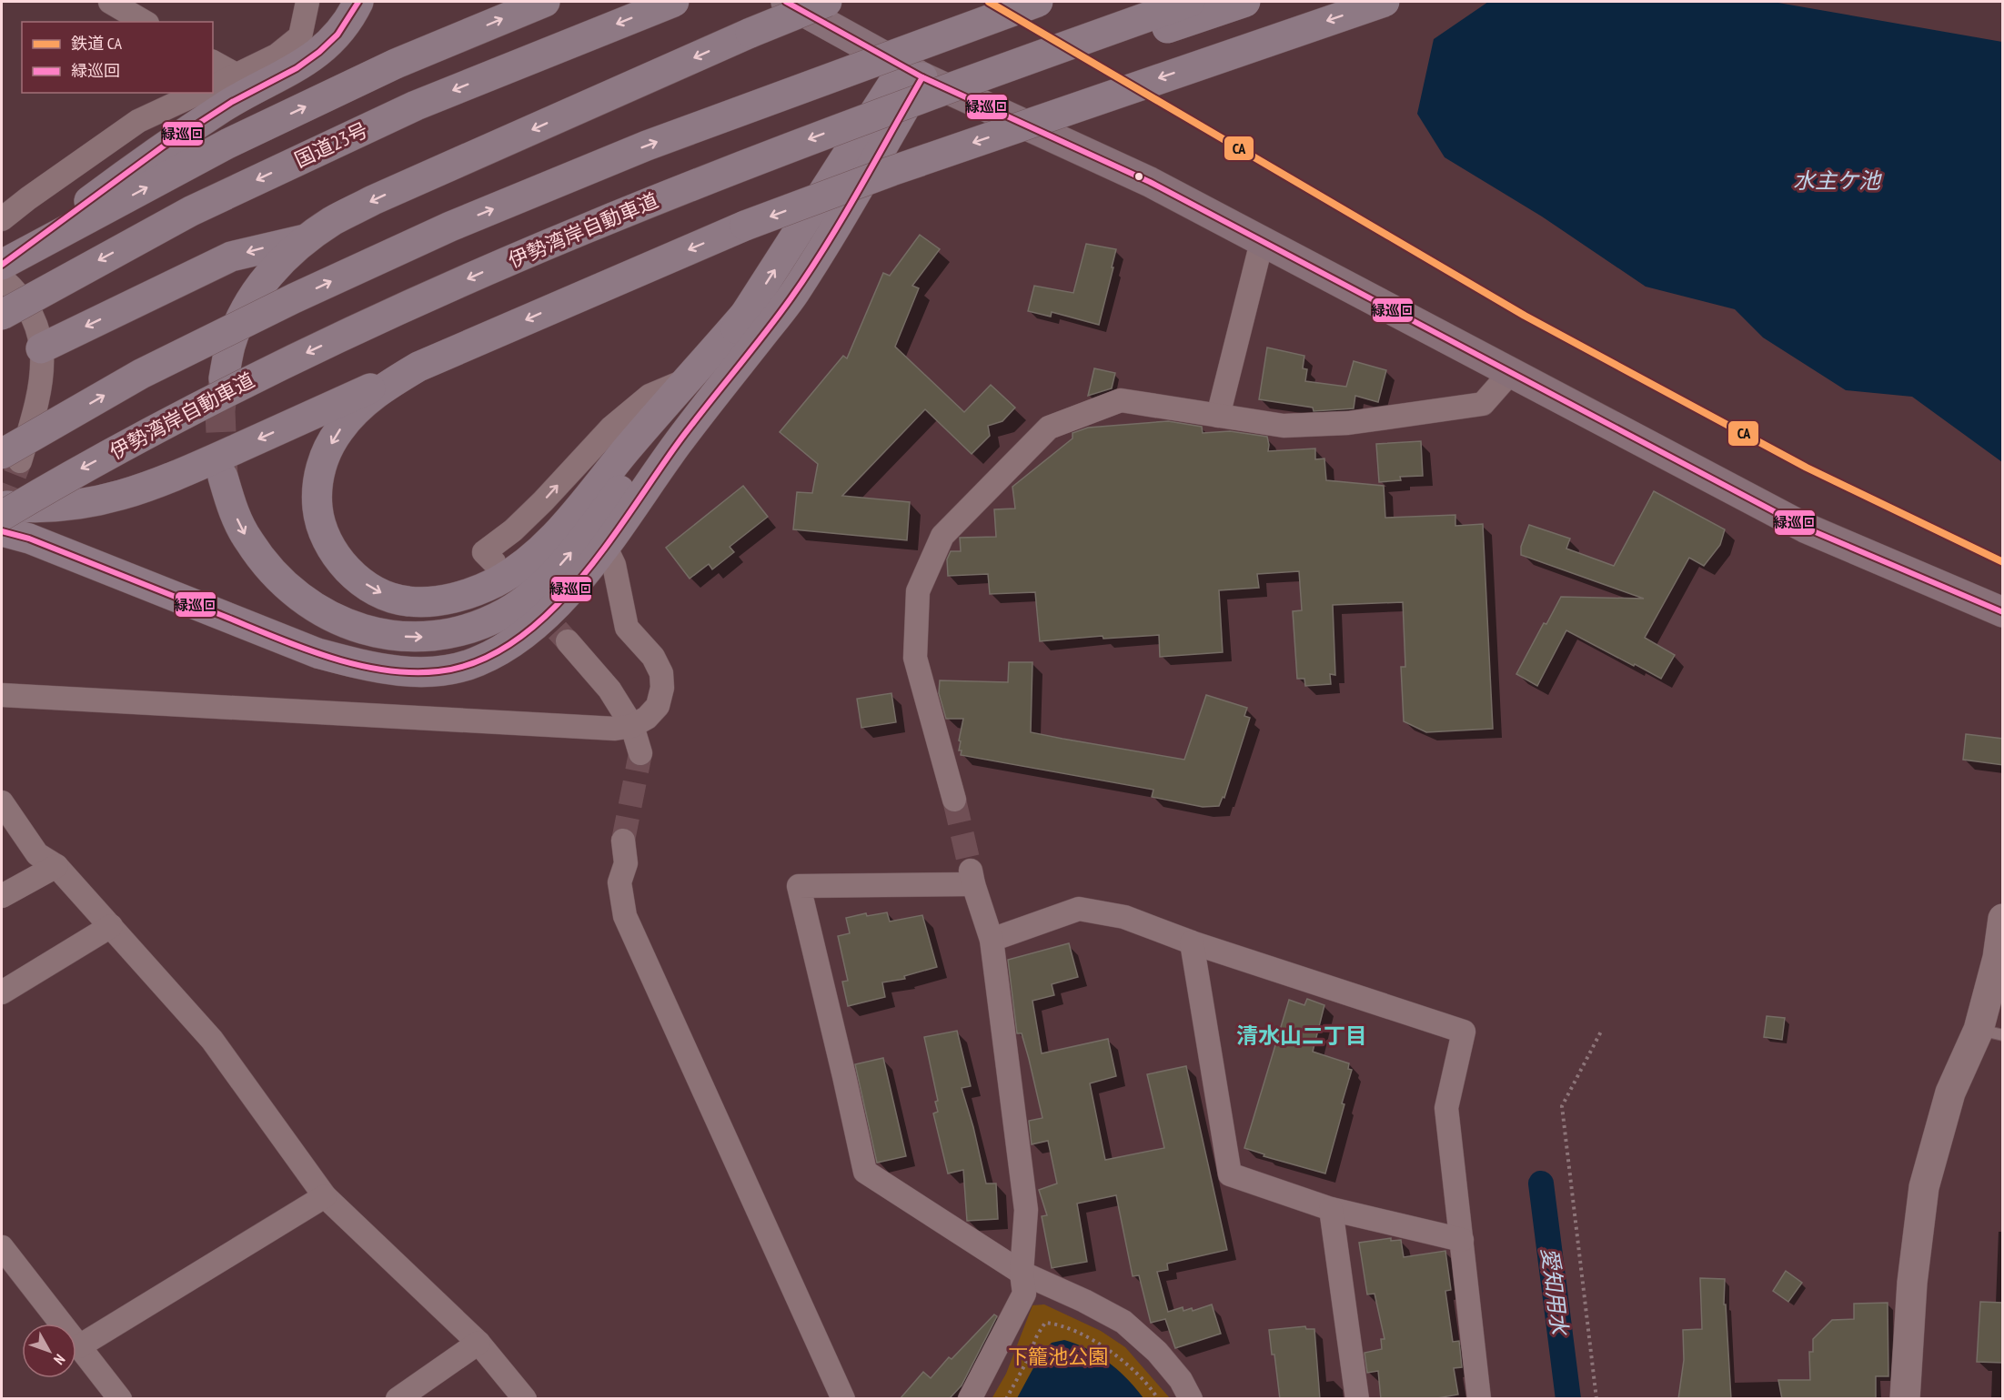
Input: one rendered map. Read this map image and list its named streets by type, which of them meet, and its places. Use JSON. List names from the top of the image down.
{
  "streets": {
    "highway": ["国道23号", "伊勢湾岸自動車道"]
  },
  "districts": ["清水山二丁目"],
  "water": ["水主ケ池", "愛知用水"],
  "parks": ["下籠池公園"],
  "lines": ["rail line CA", "transit line 緑巡回"],
  "legend": ["鉄道 CA", "緑巡回"],
  "north": "bottom right"
}
